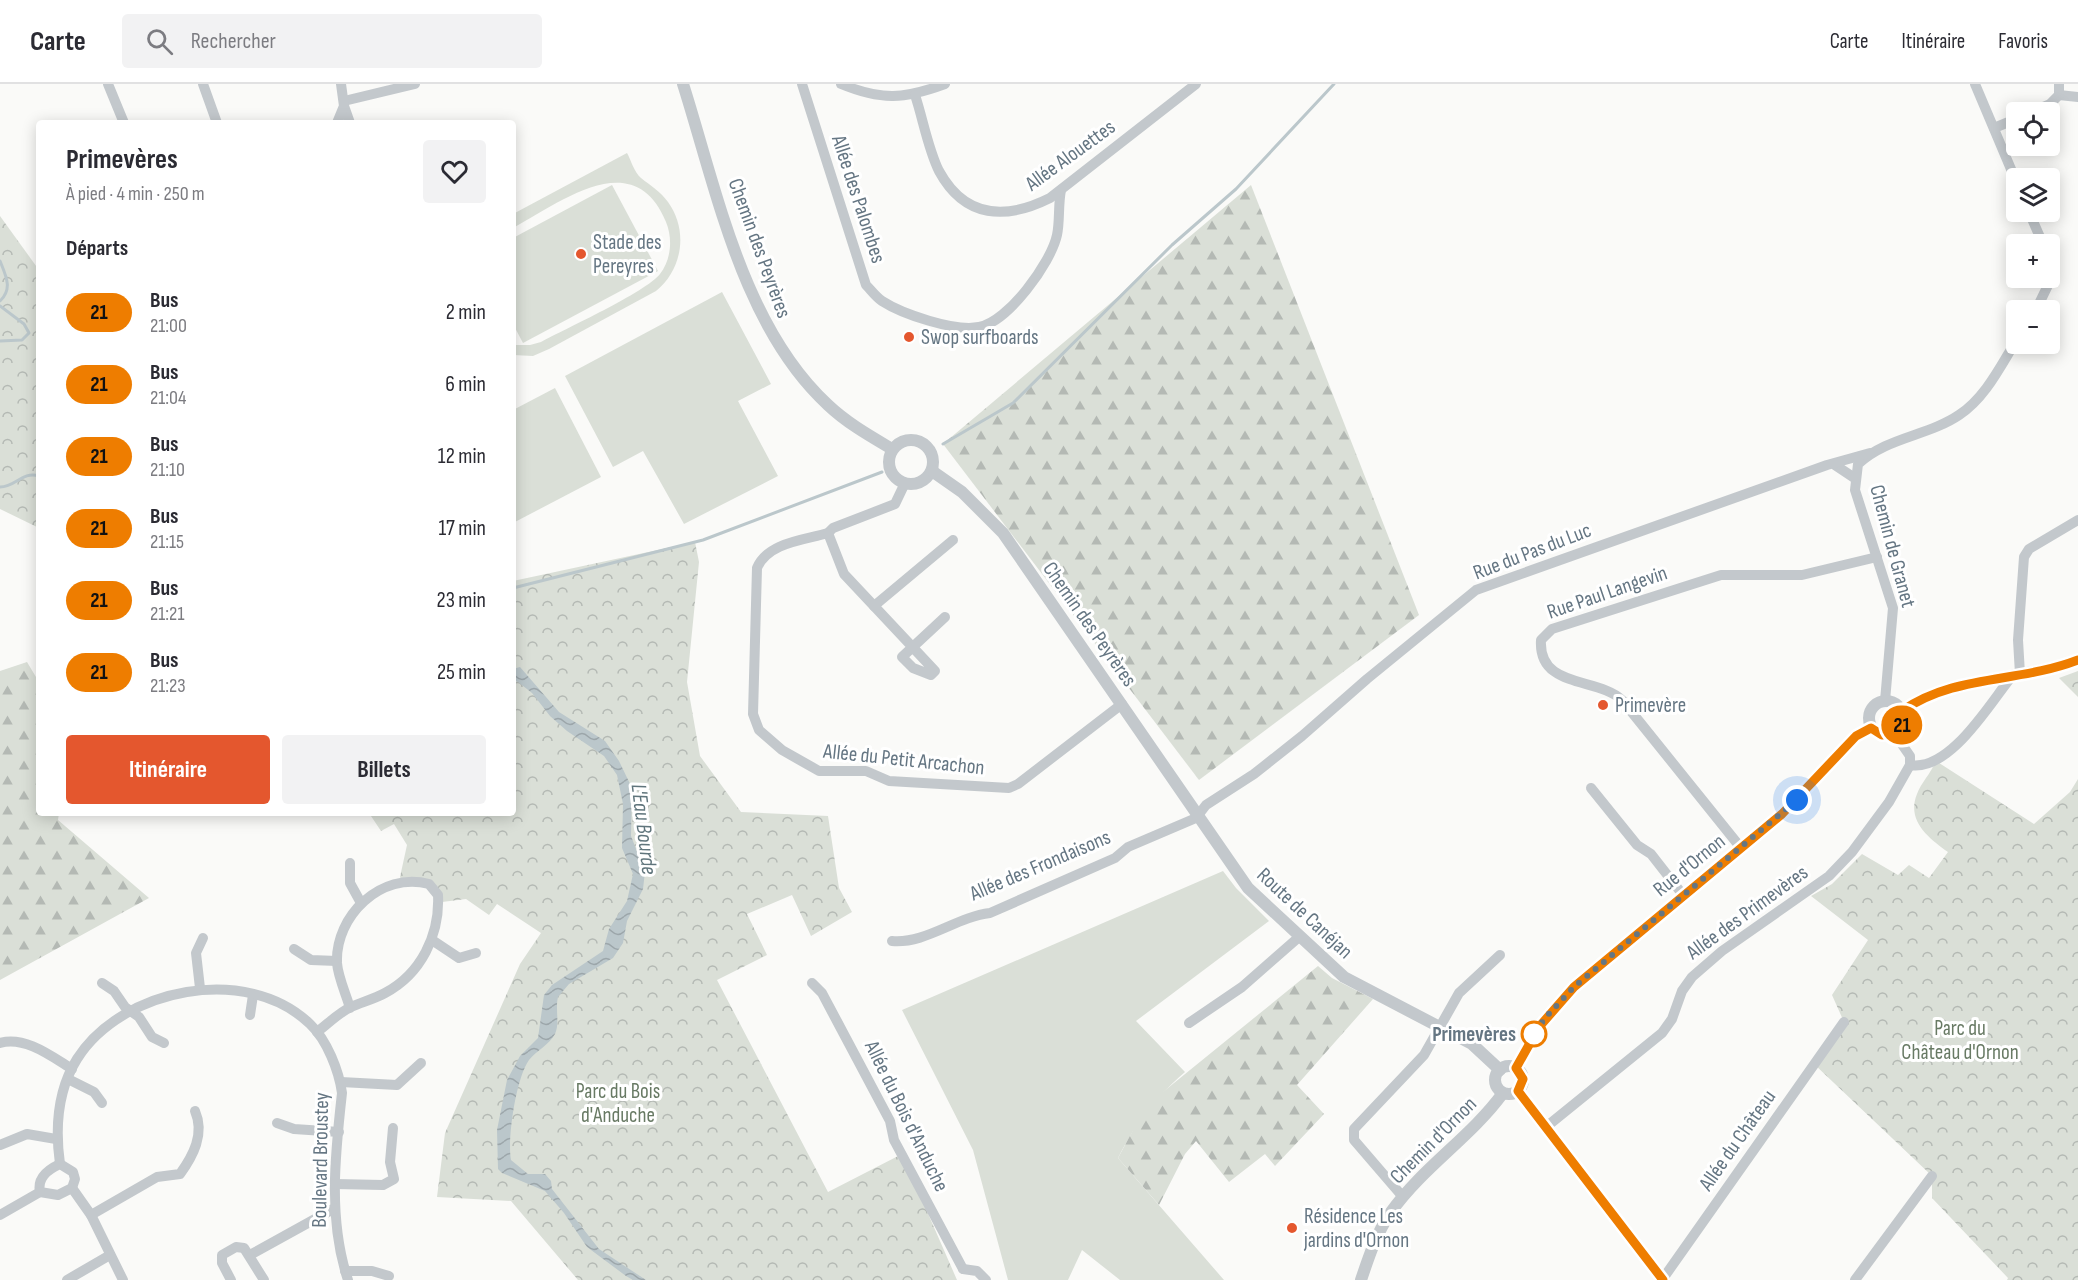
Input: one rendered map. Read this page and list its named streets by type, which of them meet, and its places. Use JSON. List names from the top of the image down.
{
  "streets": {
    "street": [
      "Allée Alouettes",
      "Allée des Palombes",
      "Chemin des Peyrères",
      "Chemin de Granet",
      "Rue du Pas du Luc",
      "Rue Paul Langevin",
      "Allée du Petit Arcachon",
      "Allée des Frondaisons",
      "Rue d'Ornon",
      "Allée des Primevères",
      "Route de Canéjan",
      "Allée du Bois d'Anduche",
      "Chemin d'Ornon",
      "Allée du Château",
      "Boulevard Broustey"
    ]
  },
  "crossings": [
    ["Allée Alouettes", "Allée des Palombes"],
    ["Chemin des Peyrères", "Rue du Pas du Luc"],
    ["Chemin des Peyrères", "Allée du Petit Arcachon"],
    ["Chemin des Peyrères", "Allée des Frondaisons"],
    ["Chemin des Peyrères", "Route de Canéjan"],
    ["Chemin de Granet", "Rue du Pas du Luc"],
    ["Chemin de Granet", "Rue Paul Langevin"],
    ["Chemin de Granet", "Rue d'Ornon"],
    ["Rue du Pas du Luc", "Allée des Frondaisons"],
    ["Rue du Pas du Luc", "Route de Canéjan"],
    ["Rue Paul Langevin", "Rue d'Ornon"],
    ["Allée des Frondaisons", "Route de Canéjan"],
    ["Rue d'Ornon", "Route de Canéjan"],
    ["Rue d'Ornon", "Chemin d'Ornon"],
    ["Route de Canéjan", "Chemin d'Ornon"]
  ],
  "water": ["L'Eau Bourde"],
  "parks": ["Parc du Château d'Ornon", "Parc du Bois d'Anduche"],
  "places": [
    "Stade des Pereyres",
    "Swop surfboards",
    "Primevère",
    "Primevères",
    "Résidence Les jardins d'Ornon"
  ],
  "lines": ["bus line 21"],
  "page": {
    "header": "Carte",
    "search": "Rechercher",
    "nav": ["Carte", "Itinéraire", "Favoris"],
    "on_map": "21",
    "map_buttons": ["+", "−"],
    "heading": [
      ["Primevères", "À pied · 4 min · 250 m"],
      "Départs"
    ],
    "list": [
      {
        "mark": "21",
        "name": "Bus",
        "note": "21:00",
        "value": "2 min"
      },
      {
        "mark": "21",
        "name": "Bus",
        "note": "21:04",
        "value": "6 min"
      },
      {
        "mark": "21",
        "name": "Bus",
        "note": "21:10",
        "value": "12 min"
      },
      {
        "mark": "21",
        "name": "Bus",
        "note": "21:15",
        "value": "17 min"
      },
      {
        "mark": "21",
        "name": "Bus",
        "note": "21:21",
        "value": "23 min"
      },
      {
        "mark": "21",
        "name": "Bus",
        "note": "21:23",
        "value": "25 min"
      }
    ],
    "buttons": ["Itinéraire", "Billets"]
  }
}
